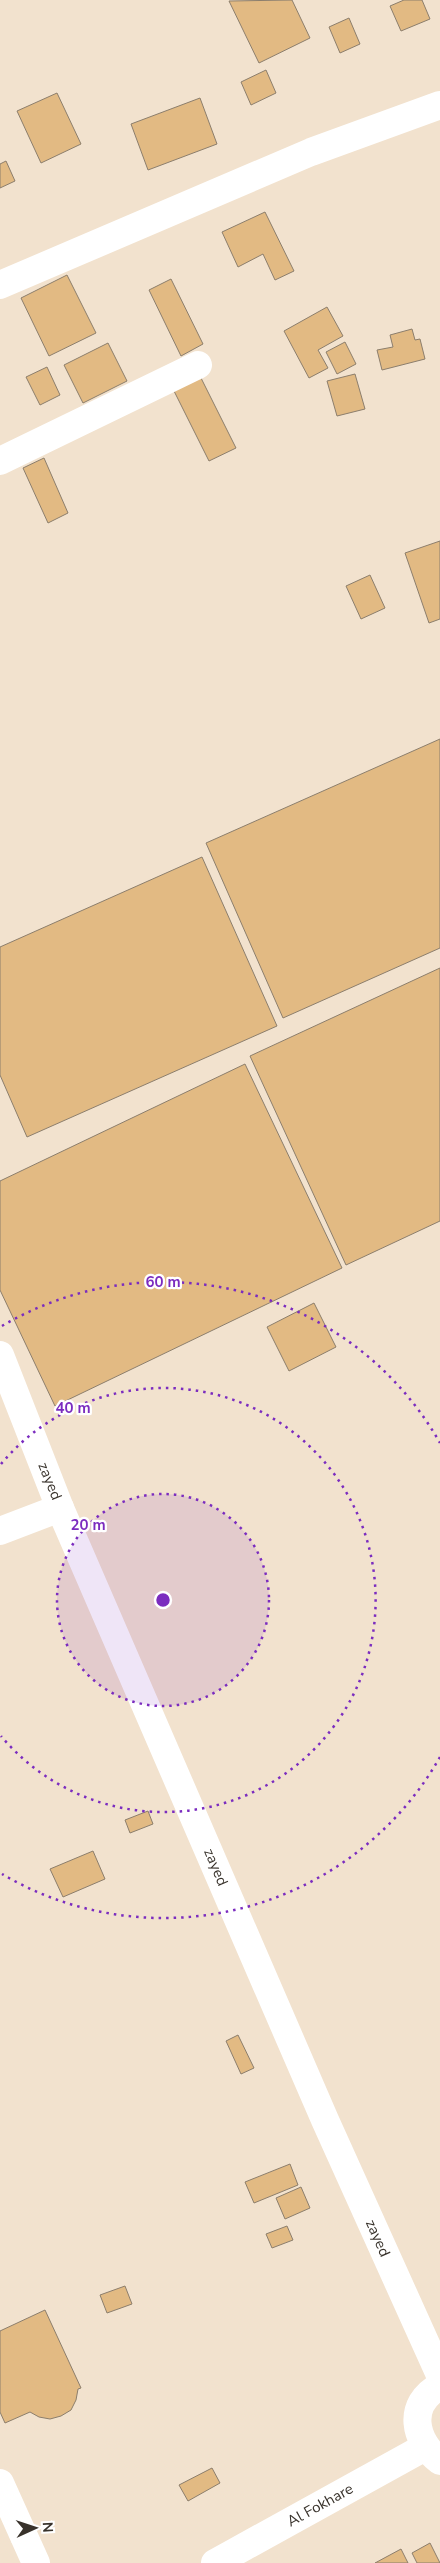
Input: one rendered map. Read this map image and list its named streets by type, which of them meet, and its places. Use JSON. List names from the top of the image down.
{
  "streets": {
    "street": ["zayed", "Al Fokhare"]
  },
  "north": "right",
  "rings": ["60 m", "40 m", "20 m"]
}
